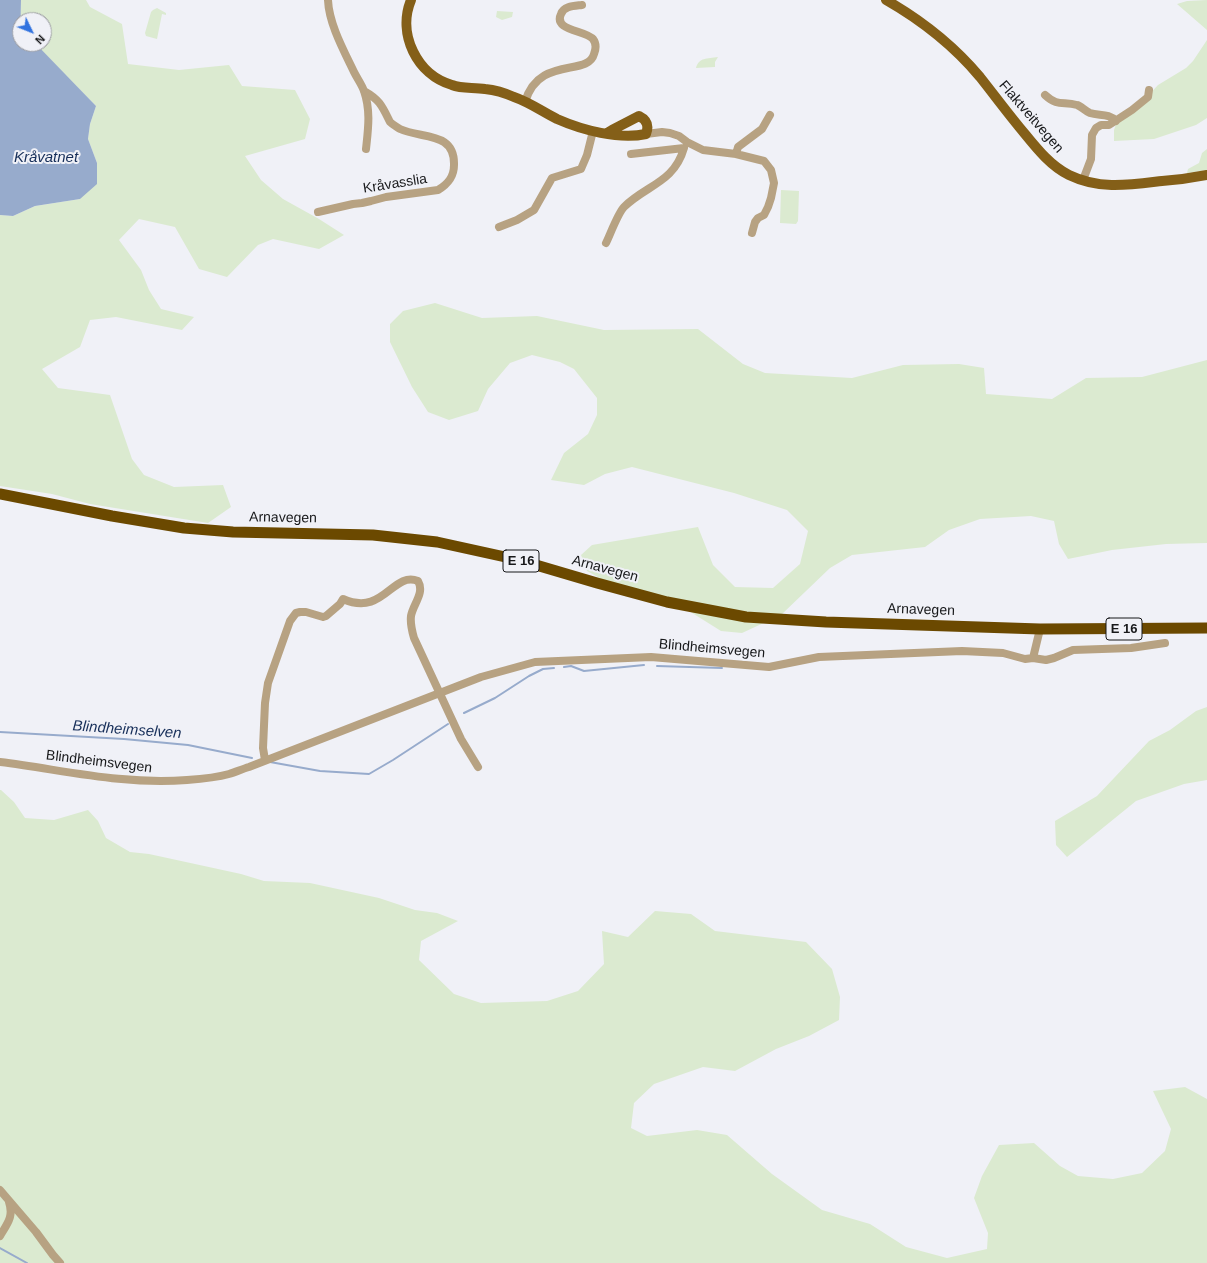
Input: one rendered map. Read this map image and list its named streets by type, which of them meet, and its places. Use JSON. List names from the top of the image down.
{
  "streets": {
    "highway": ["Arnavegen", "E 16"],
    "main road": ["Flaktveitvegen"],
    "street": ["Kråvasslia", "Blindheimsvegen"]
  },
  "water": ["Kråvatnet", "Blindheimselven"],
  "north": "bottom right"
}
